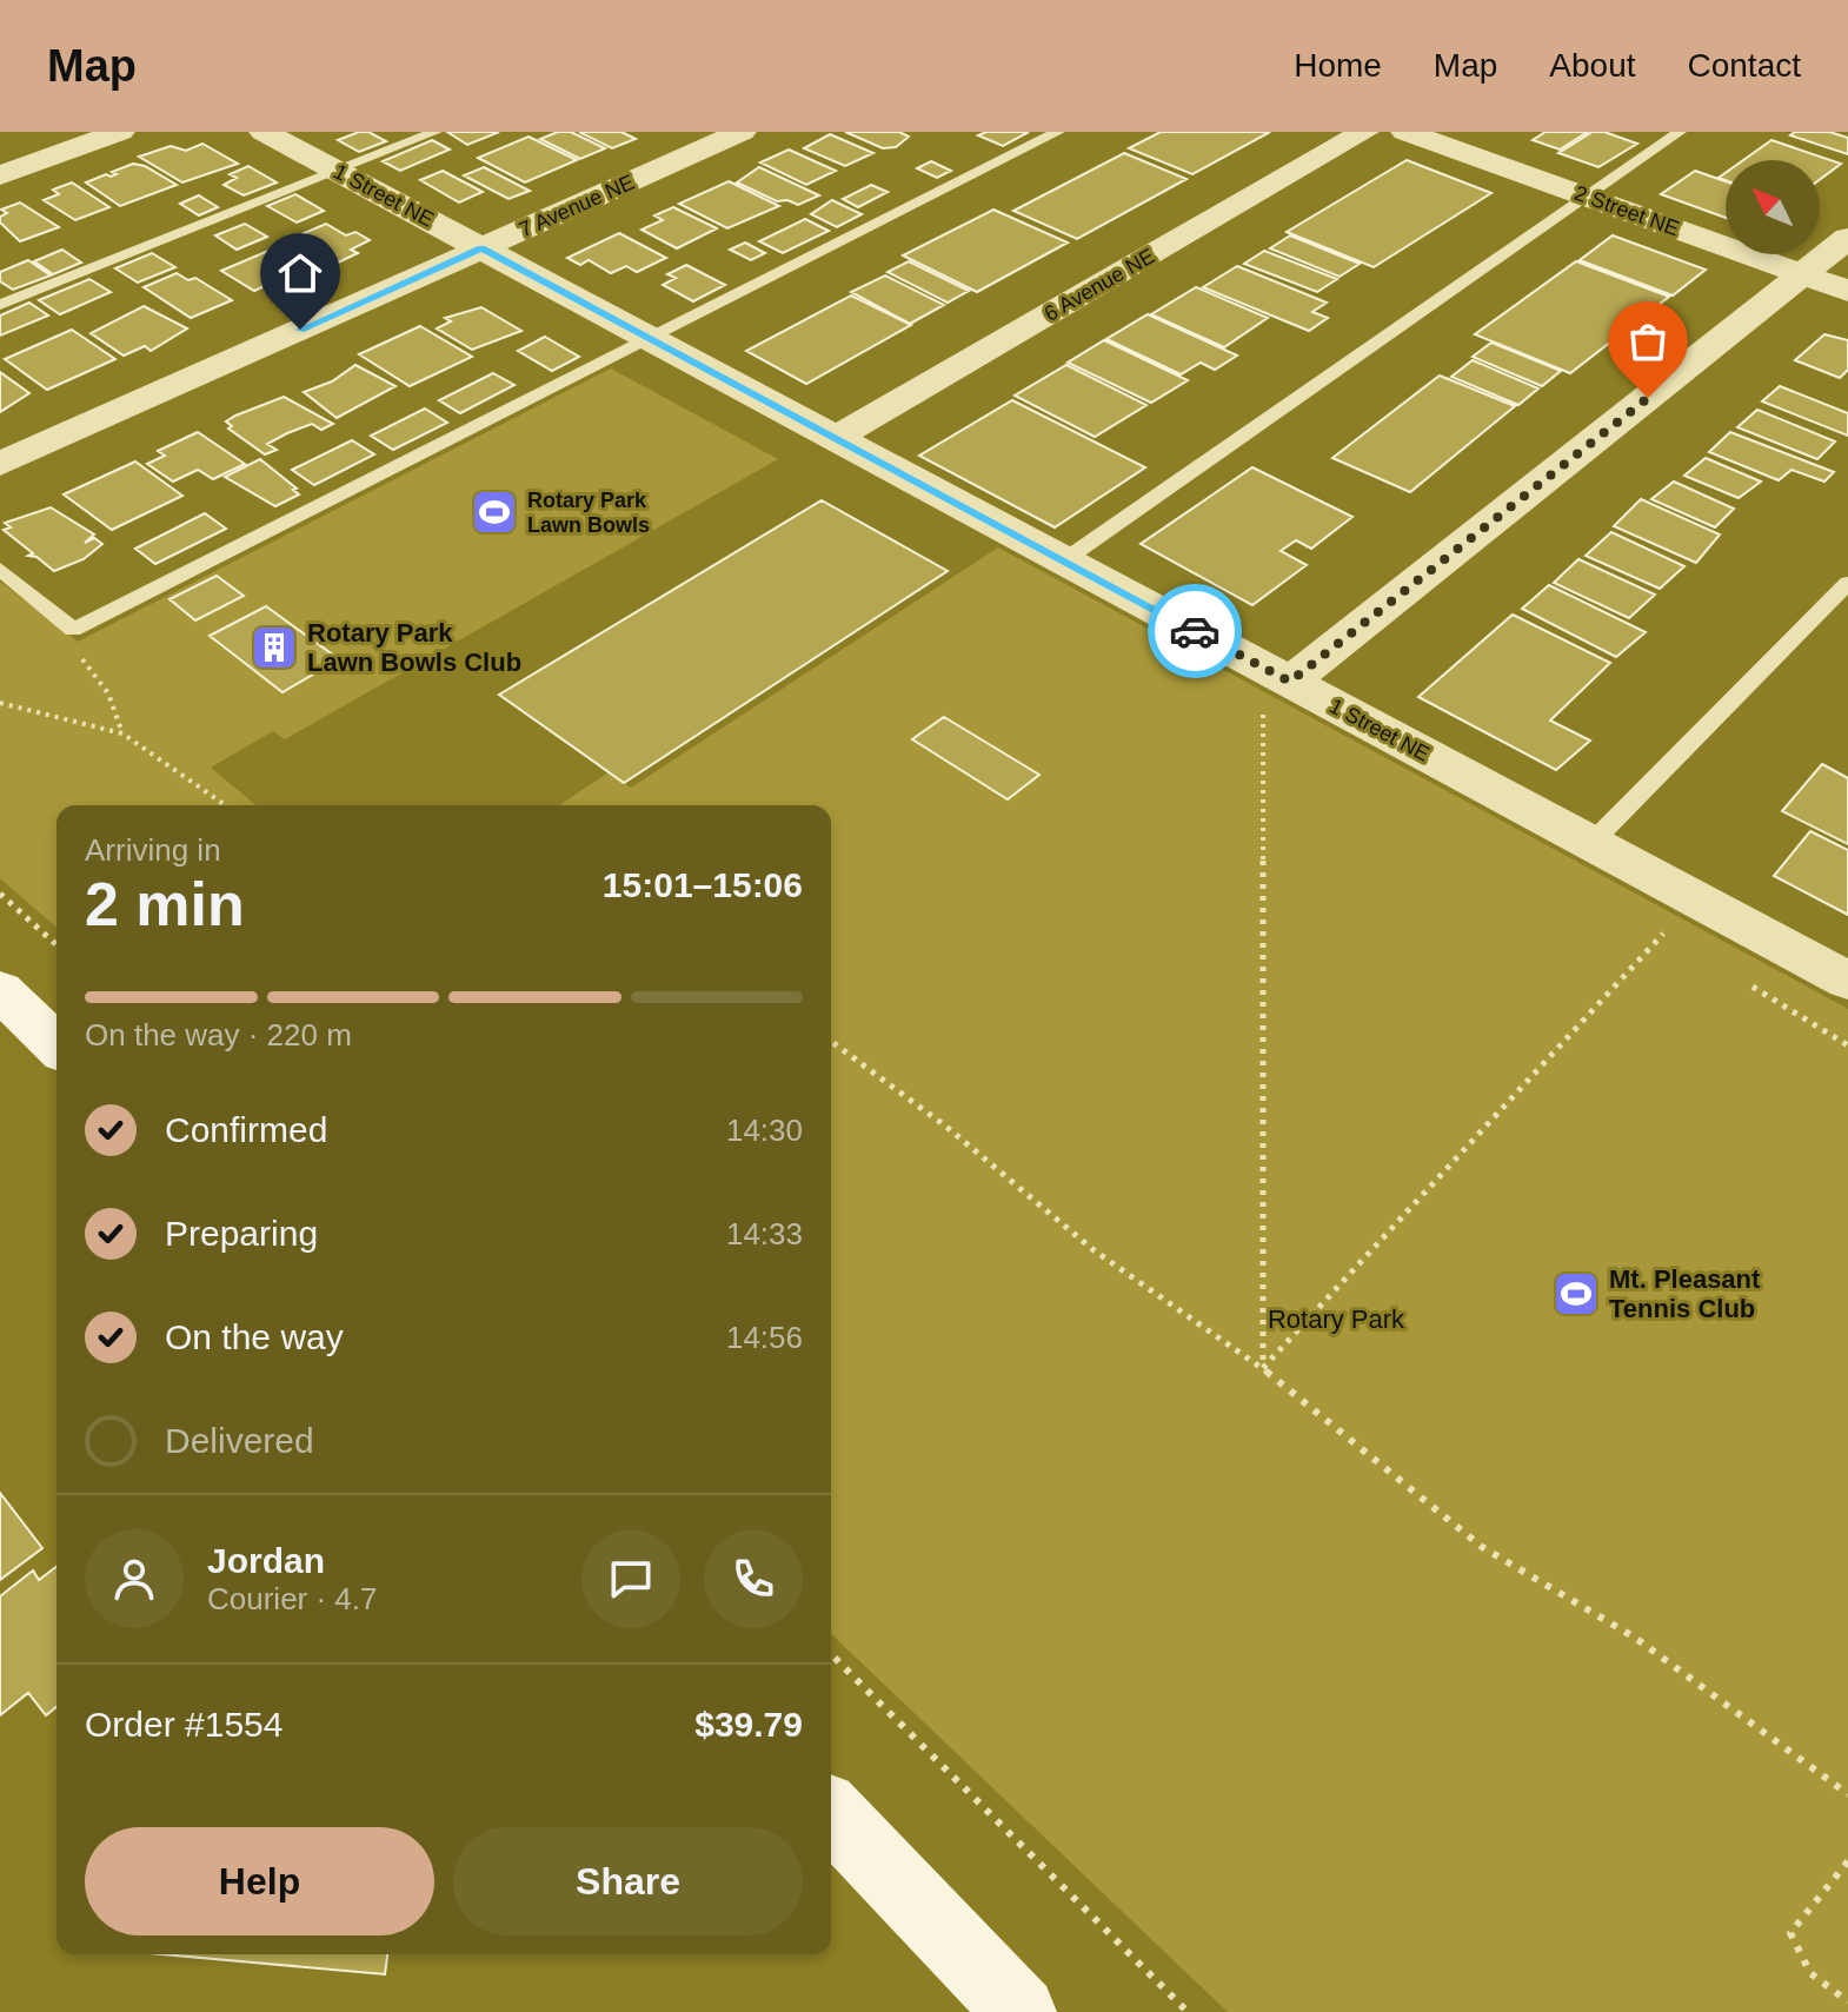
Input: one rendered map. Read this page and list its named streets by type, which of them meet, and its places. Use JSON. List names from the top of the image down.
{
  "streets": {
    "street": [
      "1 Street NE",
      "7 Avenue NE",
      "2 Street NE",
      "6 Avenue NE"
    ]
  },
  "crossings": [
    ["1 Street NE", "7 Avenue NE"],
    ["1 Street NE", "6 Avenue NE"]
  ],
  "parks": ["Rotary Park"],
  "places": {
    "sports": ["Rotary Park Lawn Bowls", "Mt. Pleasant Tennis Club"],
    "building": ["Rotary Park Lawn Bowls Club"]
  },
  "north": "top left",
  "page": {
    "header": "Map",
    "nav": [
      "Home",
      "Map",
      "About",
      "Contact"
    ],
    "heading": ["2 min", "Arriving in", "15:01–15:06"],
    "panel": [
      "Jordan",
      "Courier · 4.7",
      "Order #1554",
      "$39.79"
    ],
    "bar": "On the way · 220 m",
    "list": [
      ["Confirmed", "14:30"],
      ["Preparing", "14:33"],
      ["On the way", "14:56"],
      "Delivered"
    ],
    "buttons": ["Help", "Share"]
  }
}
